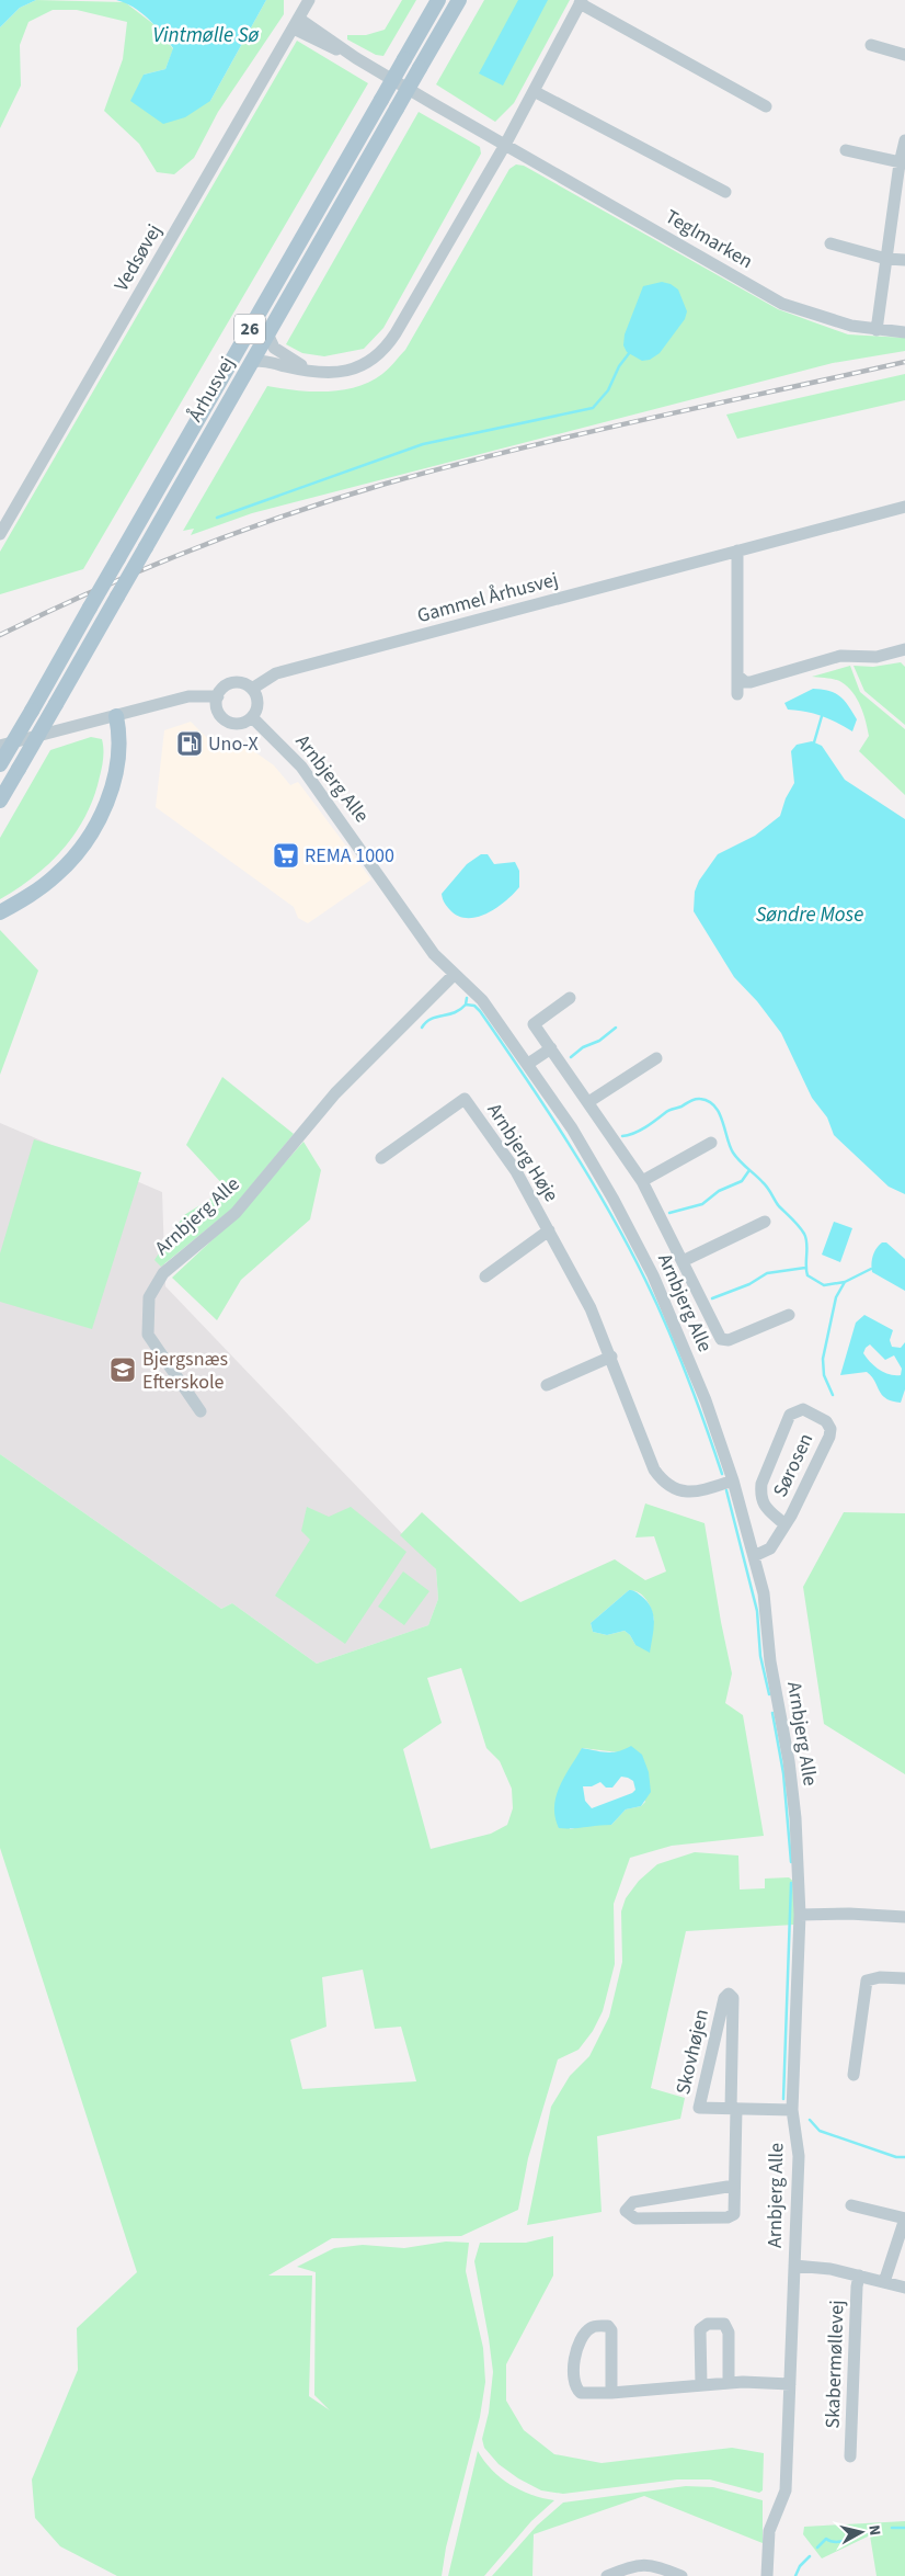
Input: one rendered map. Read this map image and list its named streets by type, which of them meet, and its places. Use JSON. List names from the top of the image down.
{
  "streets": {
    "main road": ["26", "Århusvej"],
    "street": [
      "Teglmarken",
      "Vedsøvej",
      "Gammel Århusvej",
      "Arnbjerg Alle",
      "Arnbjerg Høje",
      "Sørosen",
      "Skovhøjen",
      "Skabermøllevej"
    ]
  },
  "crossings": [
    ["Teglmarken", "Vedsøvej"],
    ["Gammel Århusvej", "Arnbjerg Alle"],
    ["Arnbjerg Alle", "Arnbjerg Høje"],
    ["Arnbjerg Alle", "Sørosen"],
    ["Arnbjerg Alle", "Skovhøjen"],
    ["Arnbjerg Alle", "Skabermøllevej"]
  ],
  "water": ["Vintmølle Sø", "Søndre Mose"],
  "places": {
    "fuel station": ["Uno-X"],
    "supermarket": ["REMA 1000"],
    "school or university": ["Bjergsnæs Efterskole"]
  },
  "north": "right"
}
